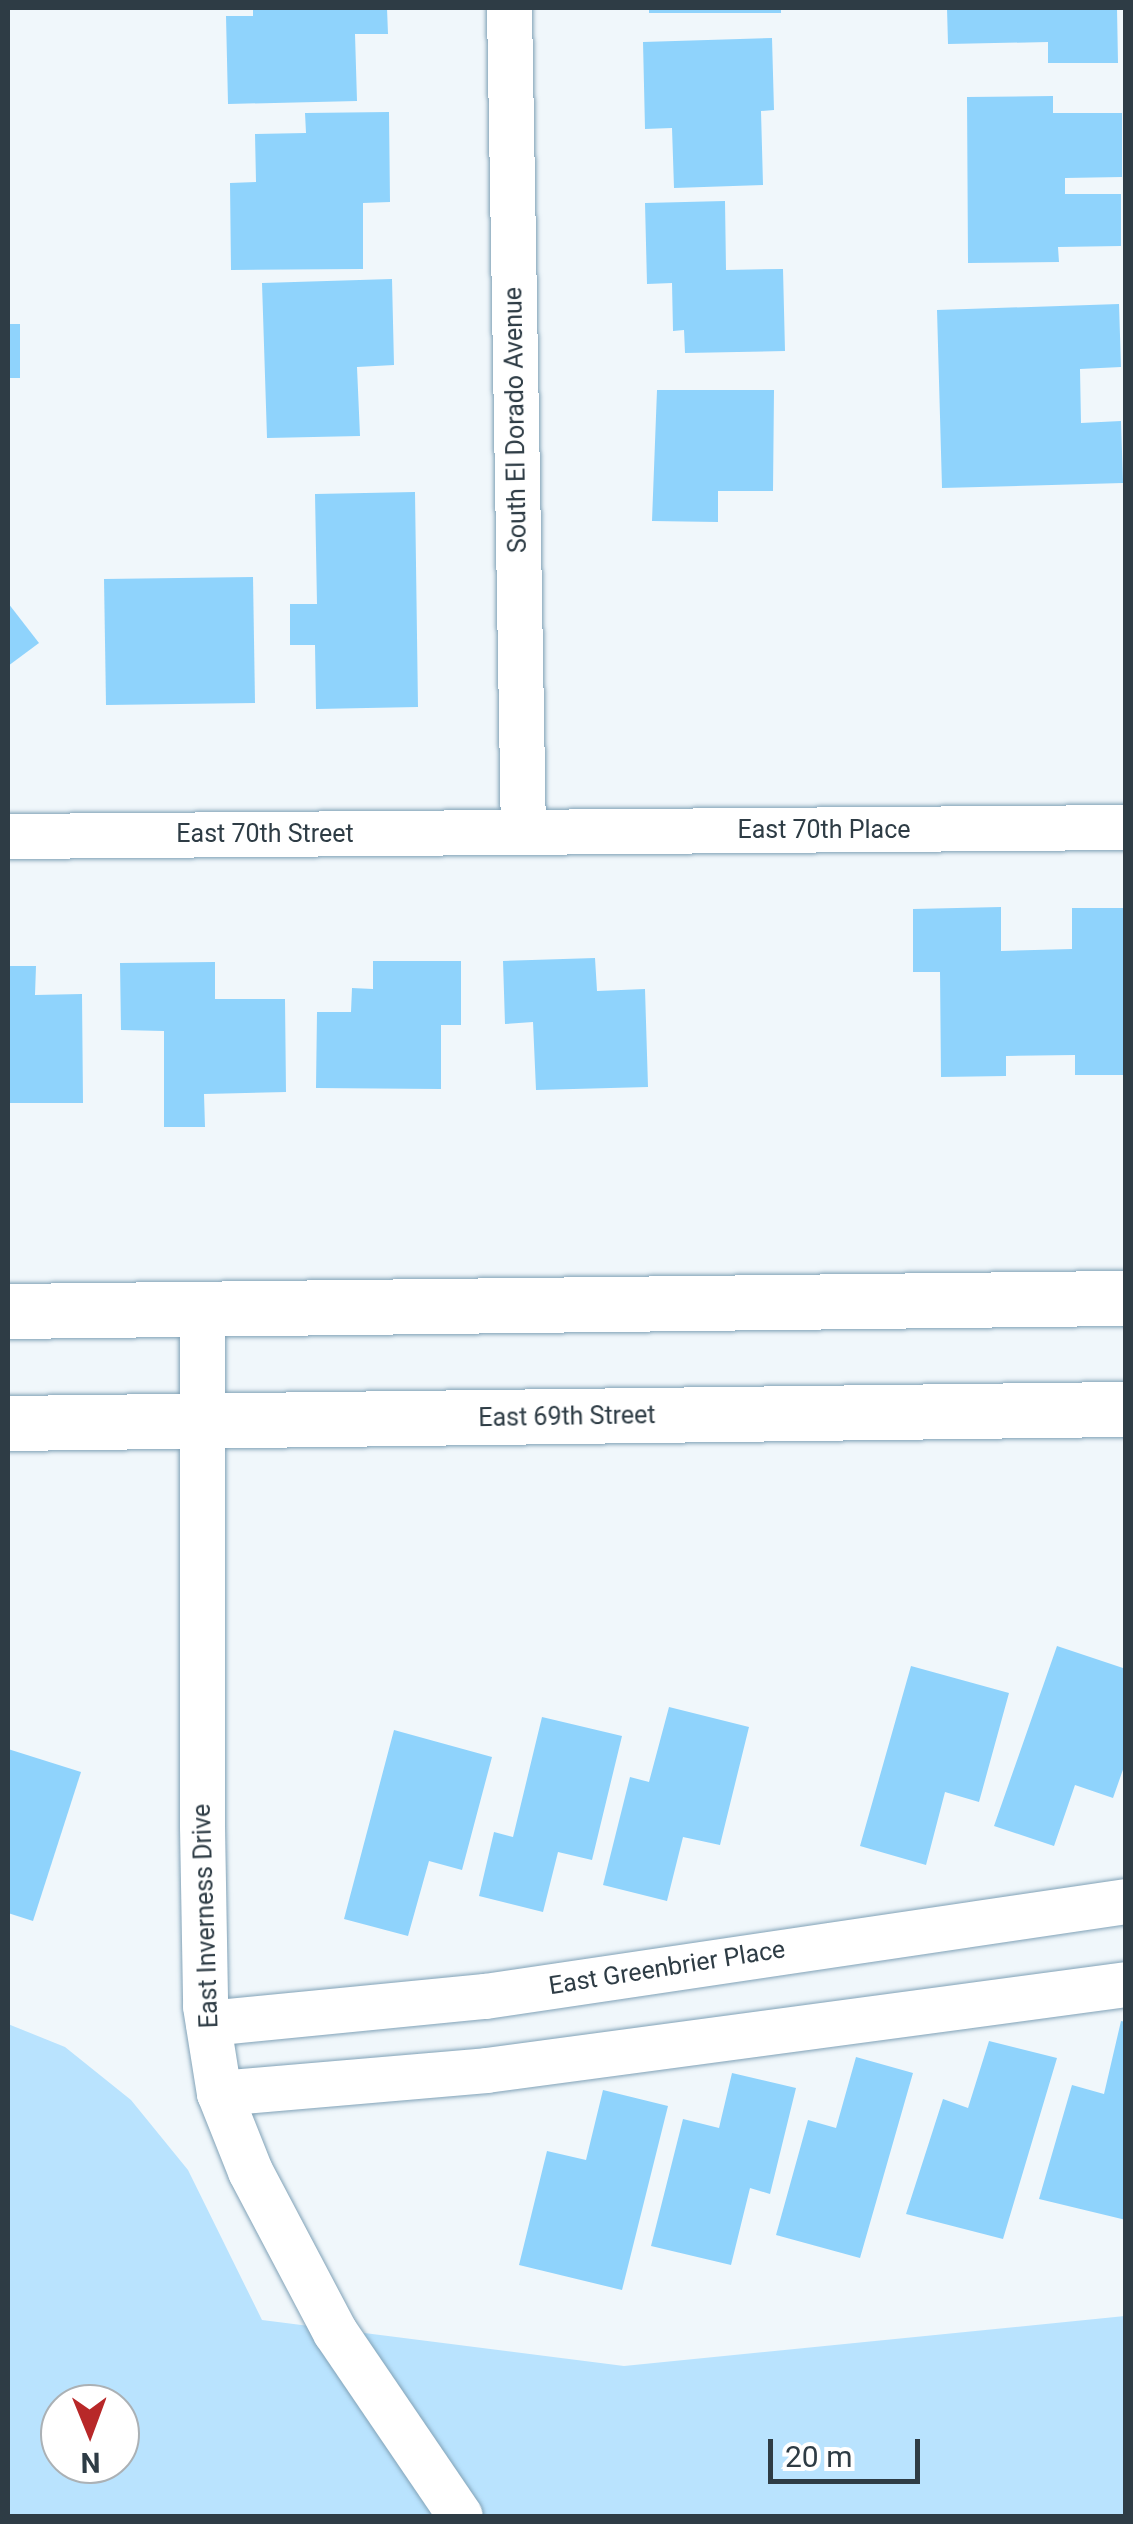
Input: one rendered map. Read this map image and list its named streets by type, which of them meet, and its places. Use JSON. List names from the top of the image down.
{
  "streets": {
    "main road": ["East 69th Street"],
    "street": [
      "South El Dorado Avenue",
      "East 70th Place",
      "East 70th Street",
      "East Inverness Drive",
      "East Greenbrier Place"
    ]
  },
  "crossings": [
    ["South El Dorado Avenue", "East 70th Place"],
    ["South El Dorado Avenue", "East 70th Street"],
    ["East 70th Place", "East 70th Street"],
    ["East 69th Street", "East Inverness Drive"],
    ["East Inverness Drive", "East Greenbrier Place"]
  ],
  "scale_bar": "20 m",
  "north": "bottom"
}
